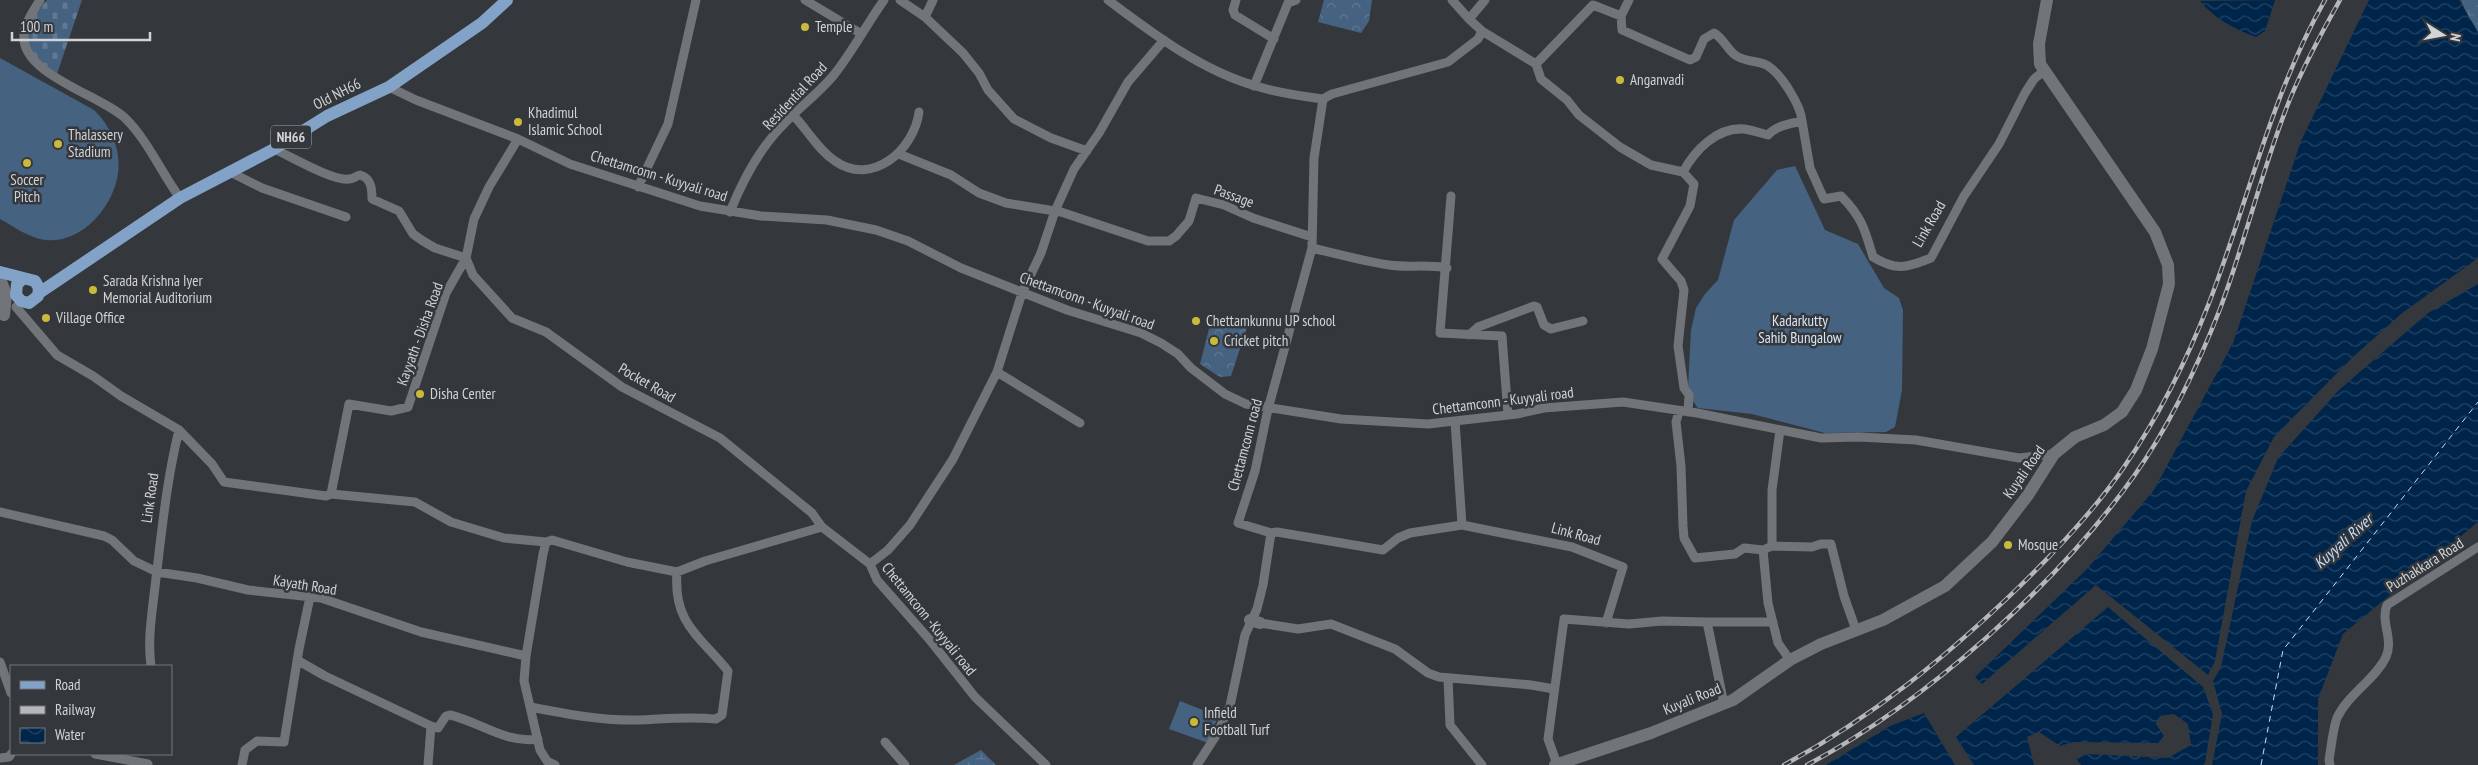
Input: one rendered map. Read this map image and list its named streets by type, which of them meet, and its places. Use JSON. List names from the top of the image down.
{
  "streets": {
    "main road": ["Old NH66", "NH66", "Kuyali Road"],
    "street": [
      "Residential Road",
      "Chettamconn - Kuyyali road",
      "Passage",
      "Link Road",
      "Kayyath - Disha Road",
      "Pocket Road",
      "Chettamconn road",
      "Puzhakkara Road",
      "Kayath Road",
      "Chettamconn -Kuyyali road"
    ]
  },
  "crossings": [
    ["Old NH66", "Chettamconn - Kuyyali road"],
    ["Residential Road", "Chettamconn - Kuyyali road"],
    ["Chettamconn - Kuyyali road", "Kayyath - Disha Road"],
    ["Chettamconn - Kuyyali road", "Chettamconn road"],
    ["Chettamconn - Kuyyali road", "Kuyali Road"],
    ["Chettamconn - Kuyyali road", "Chettamconn -Kuyyali road"],
    ["Passage", "Chettamconn road"],
    ["Passage", "Chettamconn -Kuyyali road"],
    ["Link Road", "Chettamconn road"],
    ["Link Road", "Kuyali Road"],
    ["Link Road", "Kayath Road"],
    ["Kayyath - Disha Road", "Pocket Road"],
    ["Pocket Road", "Chettamconn -Kuyyali road"]
  ],
  "water": ["Kuyyali River"],
  "parks": ["Kadarkutty Sahib Bungalow"],
  "places": [
    "Temple",
    "Anganvadi",
    "Khadimul Islamic School",
    "Thalassery Stadium",
    "Soccer Pitch",
    "Sarada Krishna Iyer Memorial Auditorium",
    "Village Office",
    "Chettamkunnu UP school",
    "Cricket pitch",
    "Disha Center",
    "Mosque",
    "Infield Football Turf"
  ],
  "legend": ["Road", "Railway", "Water"],
  "scale_bar": "100 m",
  "north": "right"
}
